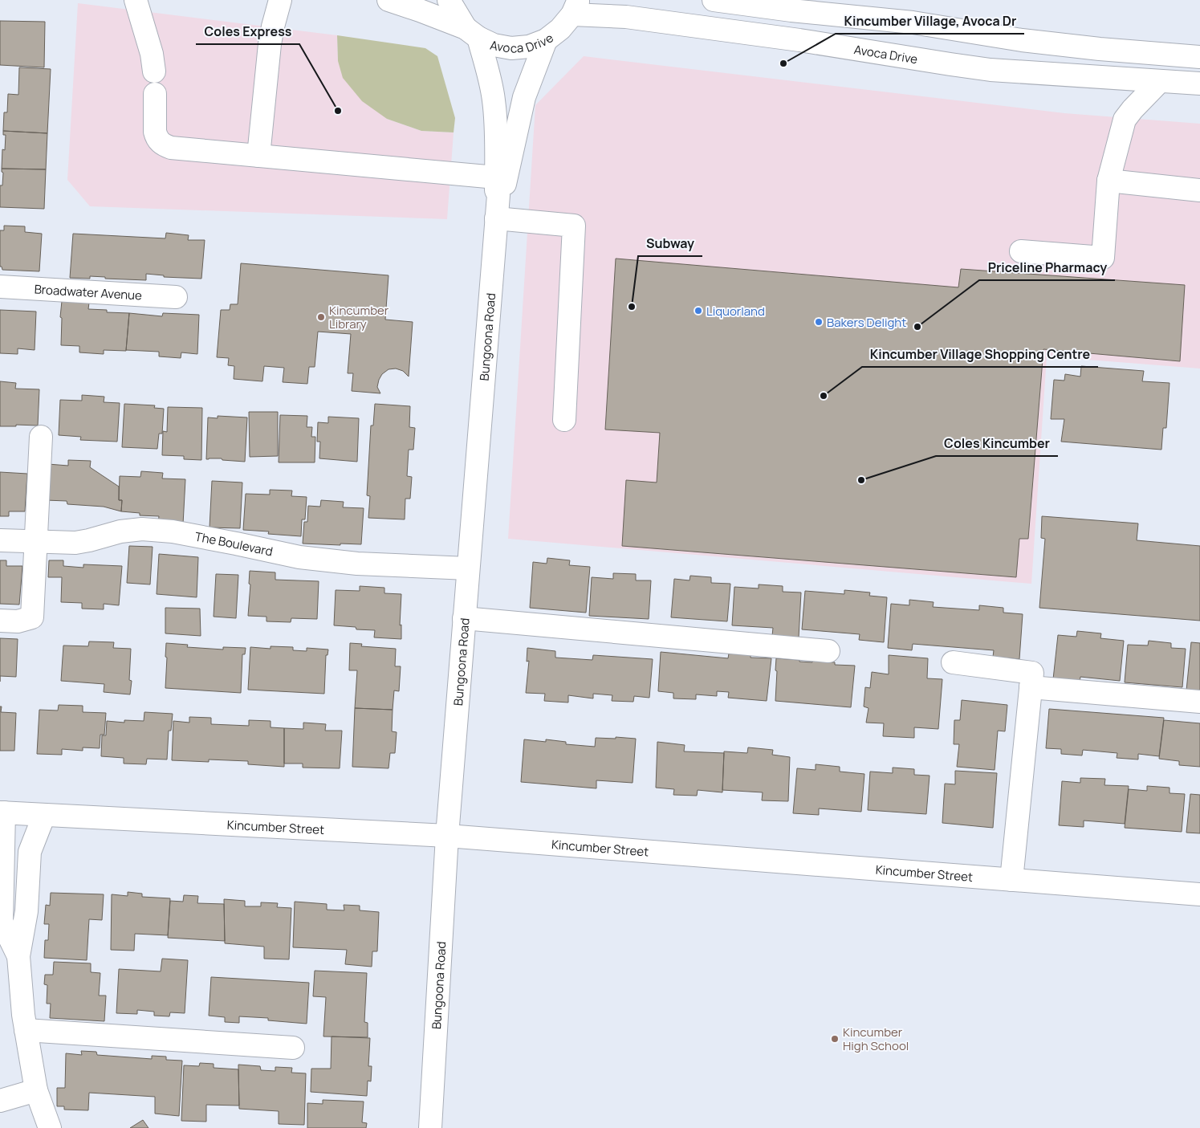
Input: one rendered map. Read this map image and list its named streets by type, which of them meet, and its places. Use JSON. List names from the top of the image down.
{
  "streets": {
    "street": [
      "Avoca Drive",
      "Broadwater Avenue",
      "Bungoona Road",
      "The Boulevard",
      "Kincumber Street"
    ]
  },
  "crossings": [
    ["Avoca Drive", "Bungoona Road"],
    ["Bungoona Road", "The Boulevard"],
    ["Bungoona Road", "Kincumber Street"]
  ],
  "places": [
    "Kincumber Village, Avoca Dr",
    "Coles Express",
    "Subway",
    "Liquorland",
    "Kincumber Library",
    "Bakers Delight",
    "Priceline Pharmacy",
    "Kincumber Village Shopping Centre",
    "Coles Kincumber",
    "Kincumber High School"
  ]
}
